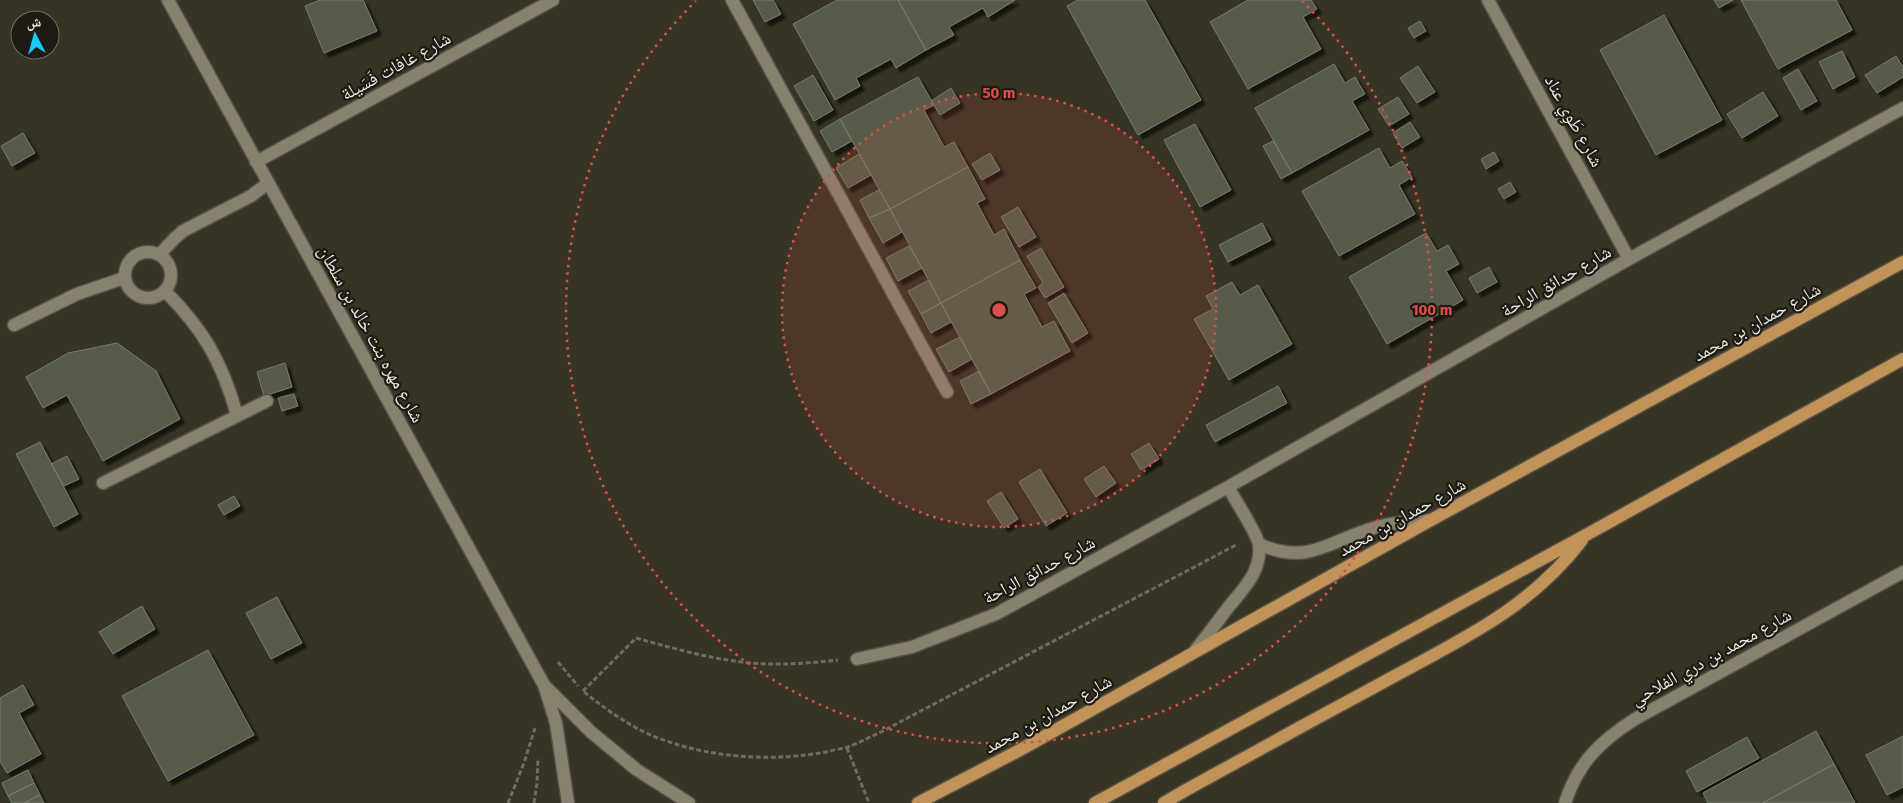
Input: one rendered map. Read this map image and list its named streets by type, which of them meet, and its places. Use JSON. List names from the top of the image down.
{
  "streets": {
    "main road": ["شارع حمدان بن محمد"],
    "street": [
      "شارع غافات فَسَيلة",
      "شارع طَوِي عناد",
      "شارع حدائق الراحة",
      "شارع مهره بنت خالد بن سلطان",
      "شارع محمد بن دري الفلاحي"
    ]
  },
  "crossings": [
    ["شارع غافات فَسَيلة", "شارع مهره بنت خالد بن سلطان"],
    ["شارع طَوِي عناد", "شارع حدائق الراحة"]
  ],
  "north": "top",
  "rings": ["50 m", "100 m"]
}
